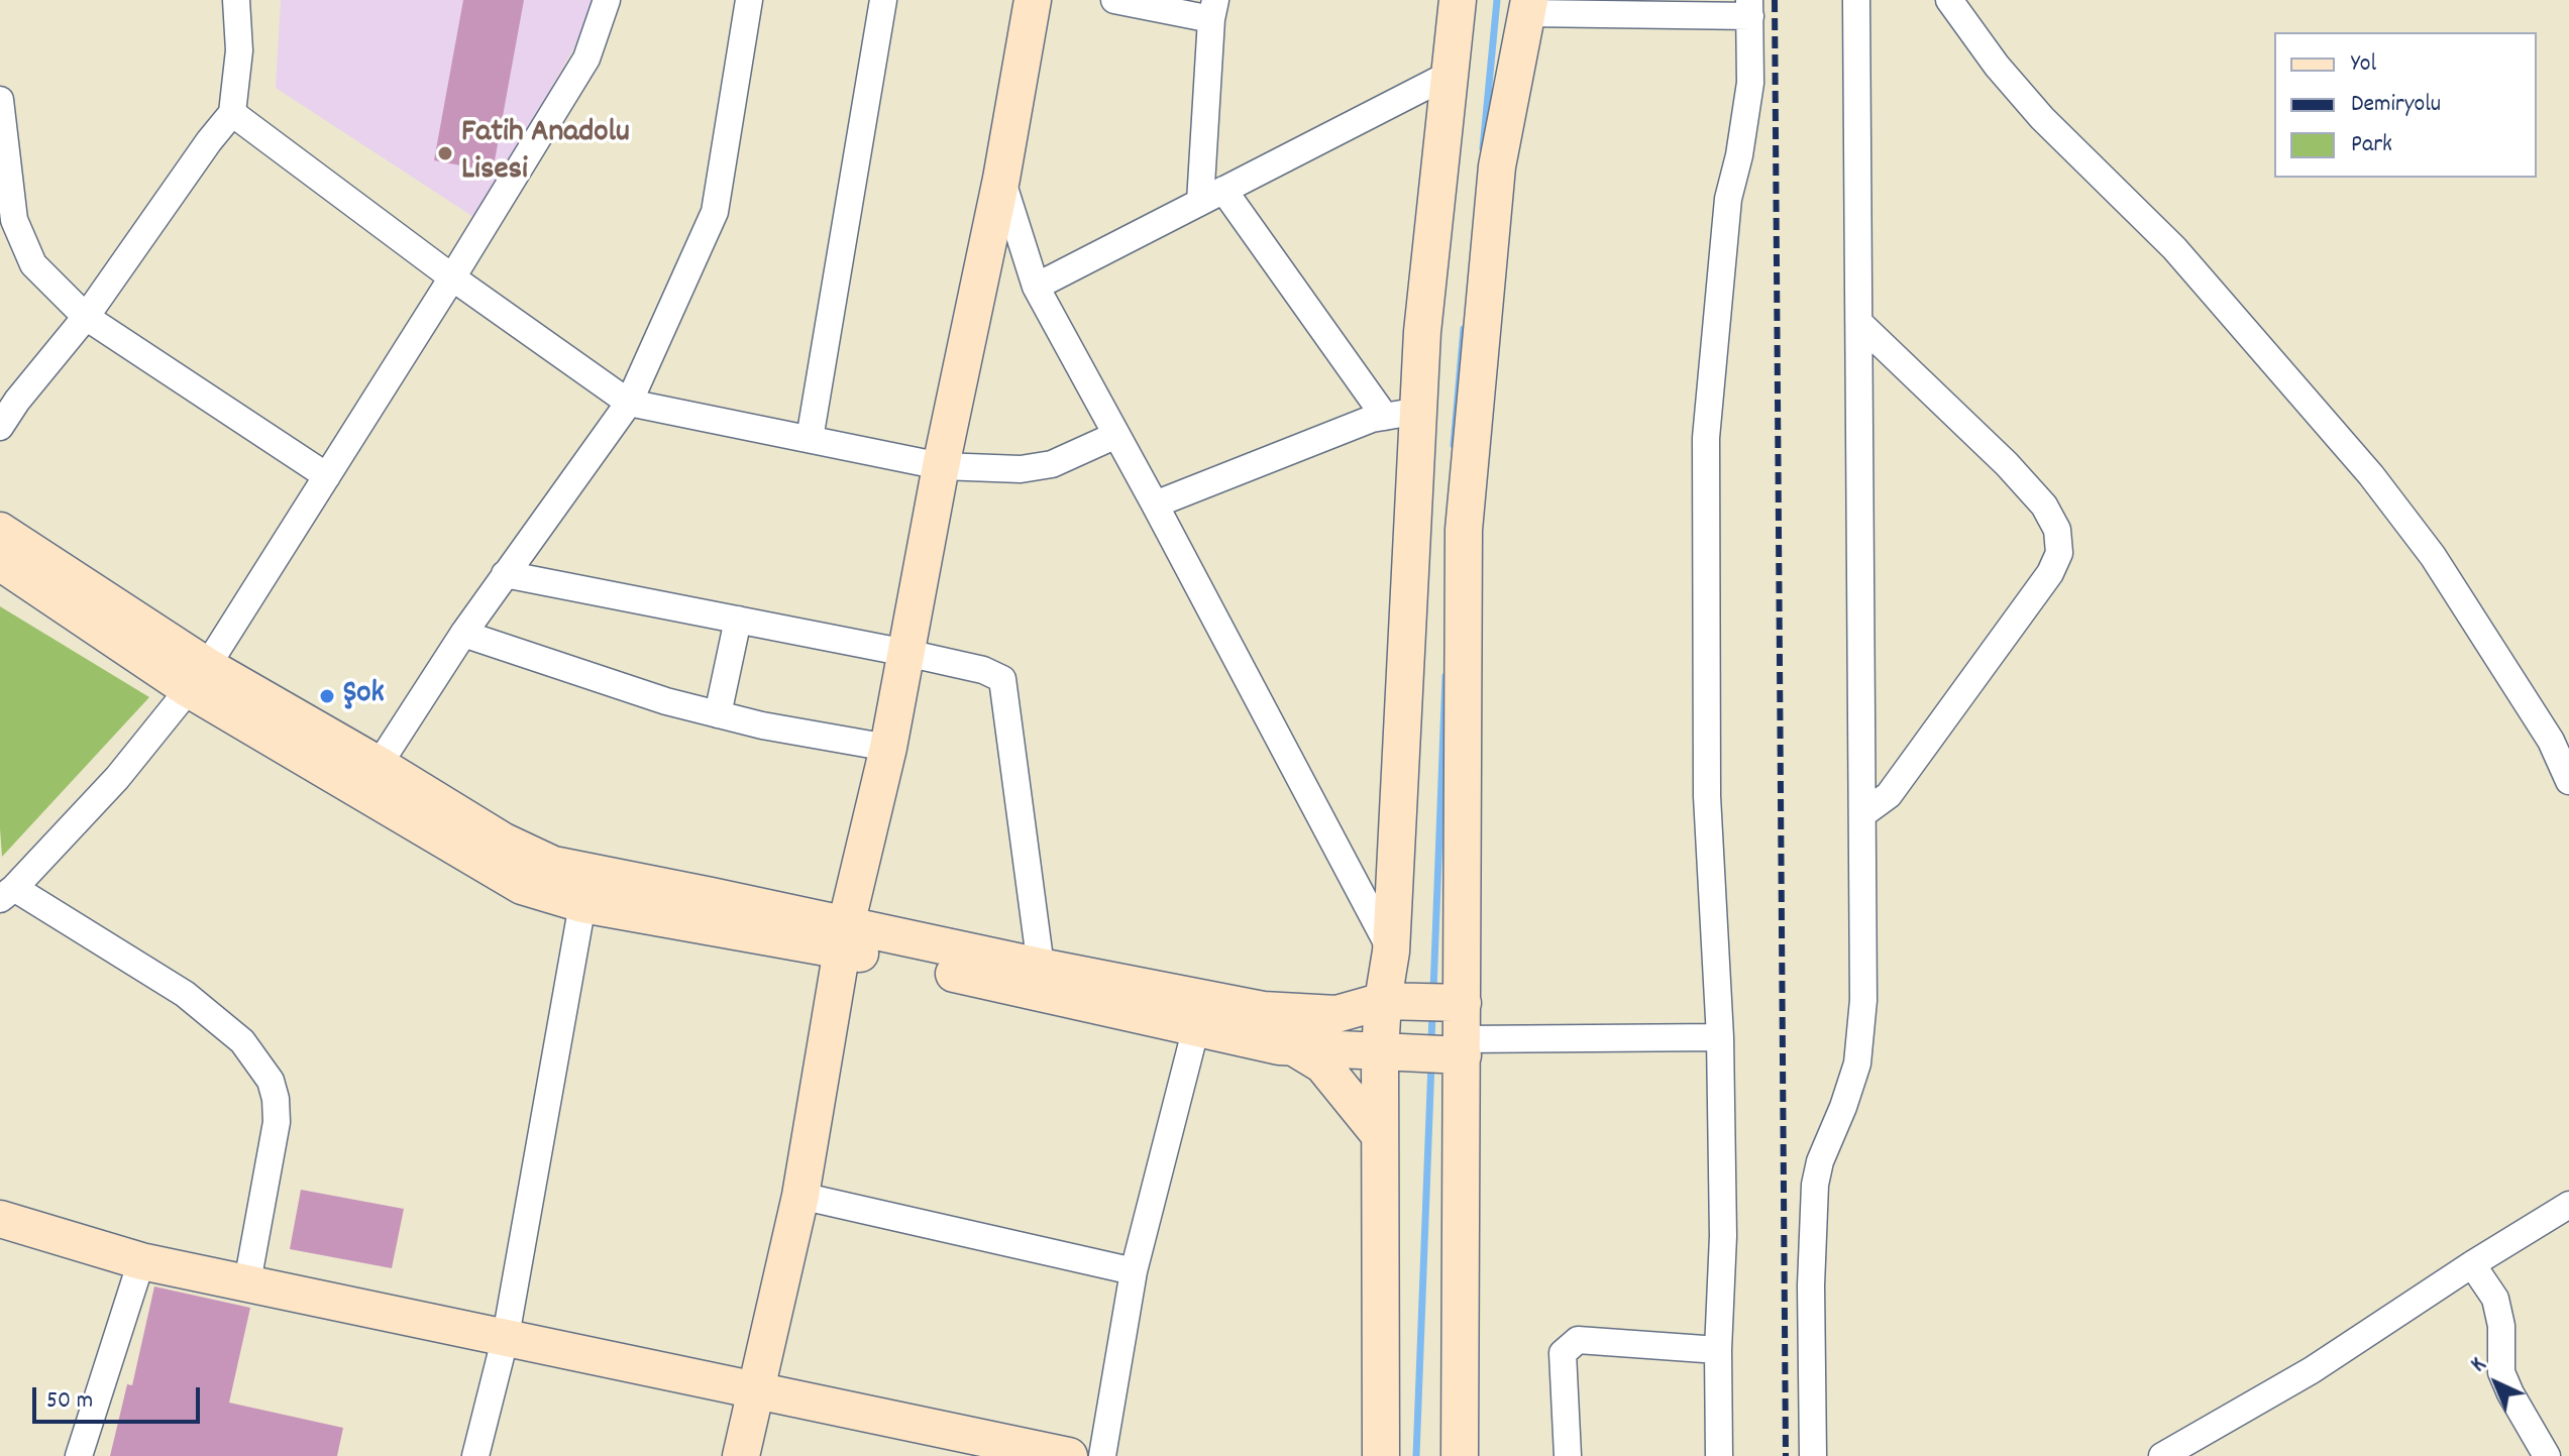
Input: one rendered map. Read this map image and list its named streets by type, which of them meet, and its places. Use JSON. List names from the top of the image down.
{
  "places": ["Fatih Anadolu Lisesi", "Şok"],
  "legend": ["Yol", "Demiryolu", "Park"],
  "scale_bar": "50 m",
  "north": "top left"
}
